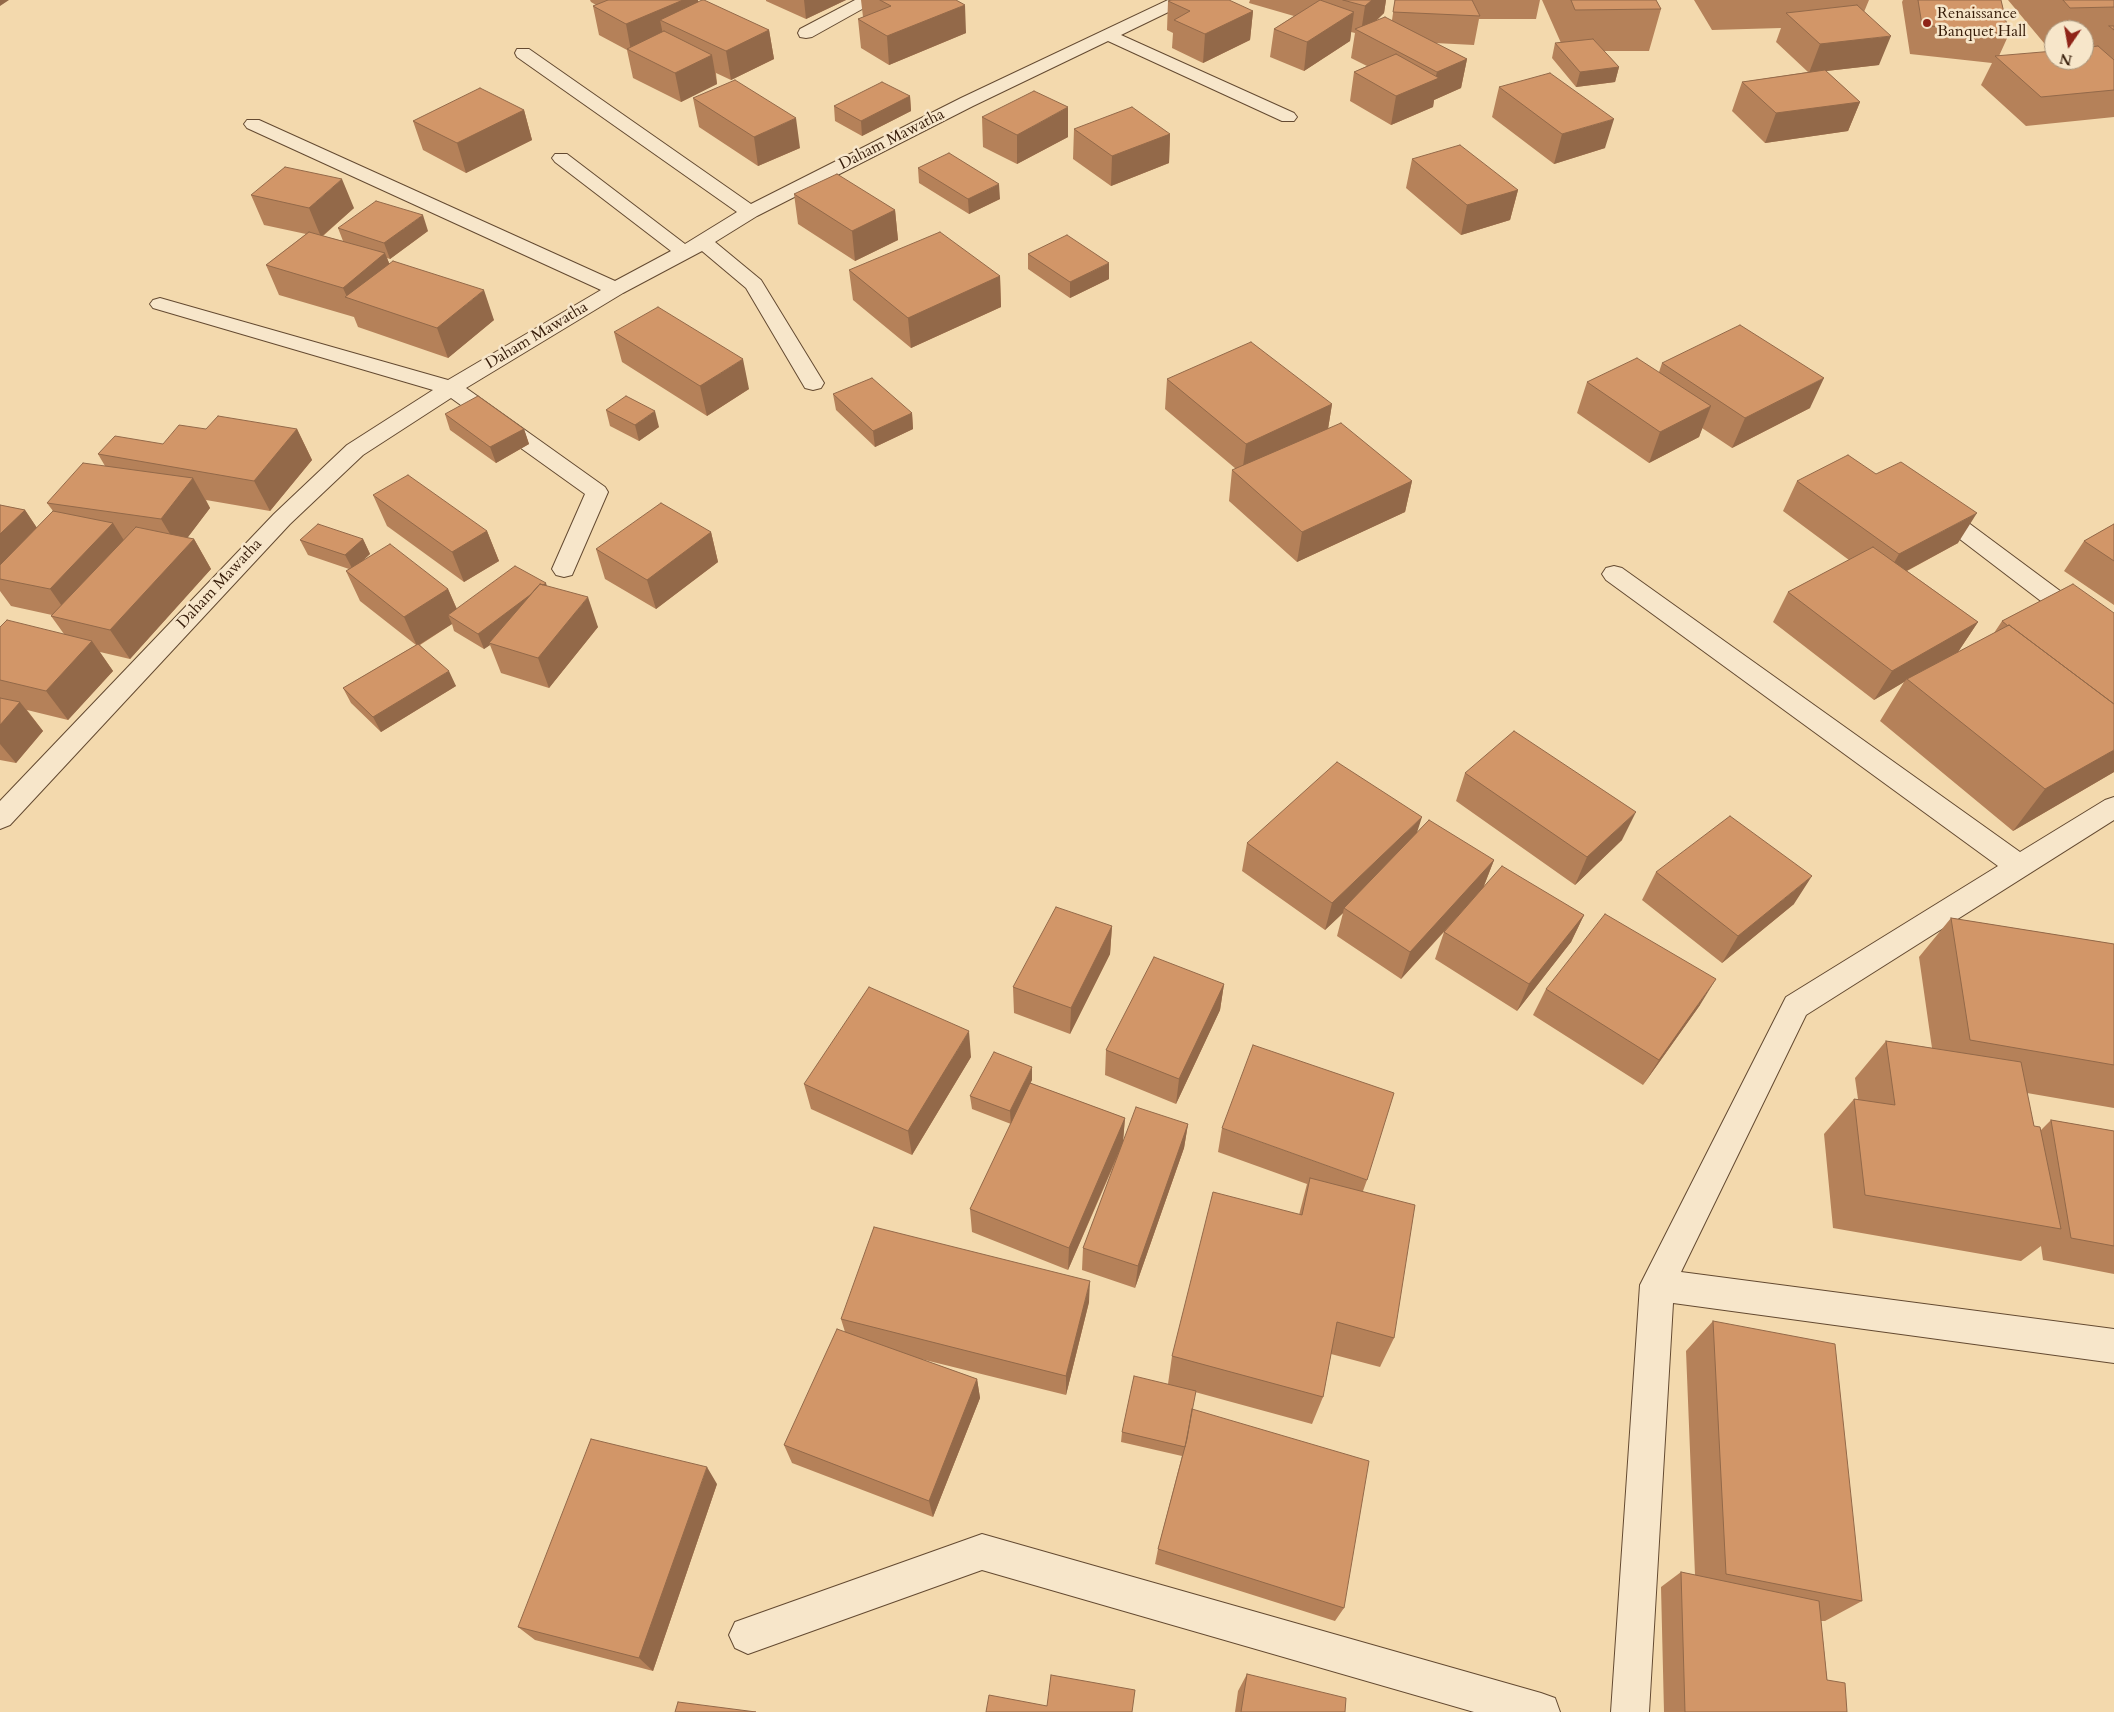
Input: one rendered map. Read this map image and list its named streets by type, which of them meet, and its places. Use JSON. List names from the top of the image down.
{
  "streets": {
    "street": ["Daham Mawatha"]
  },
  "places": ["Renaissance Banquet Hall"],
  "north": "bottom"
}
